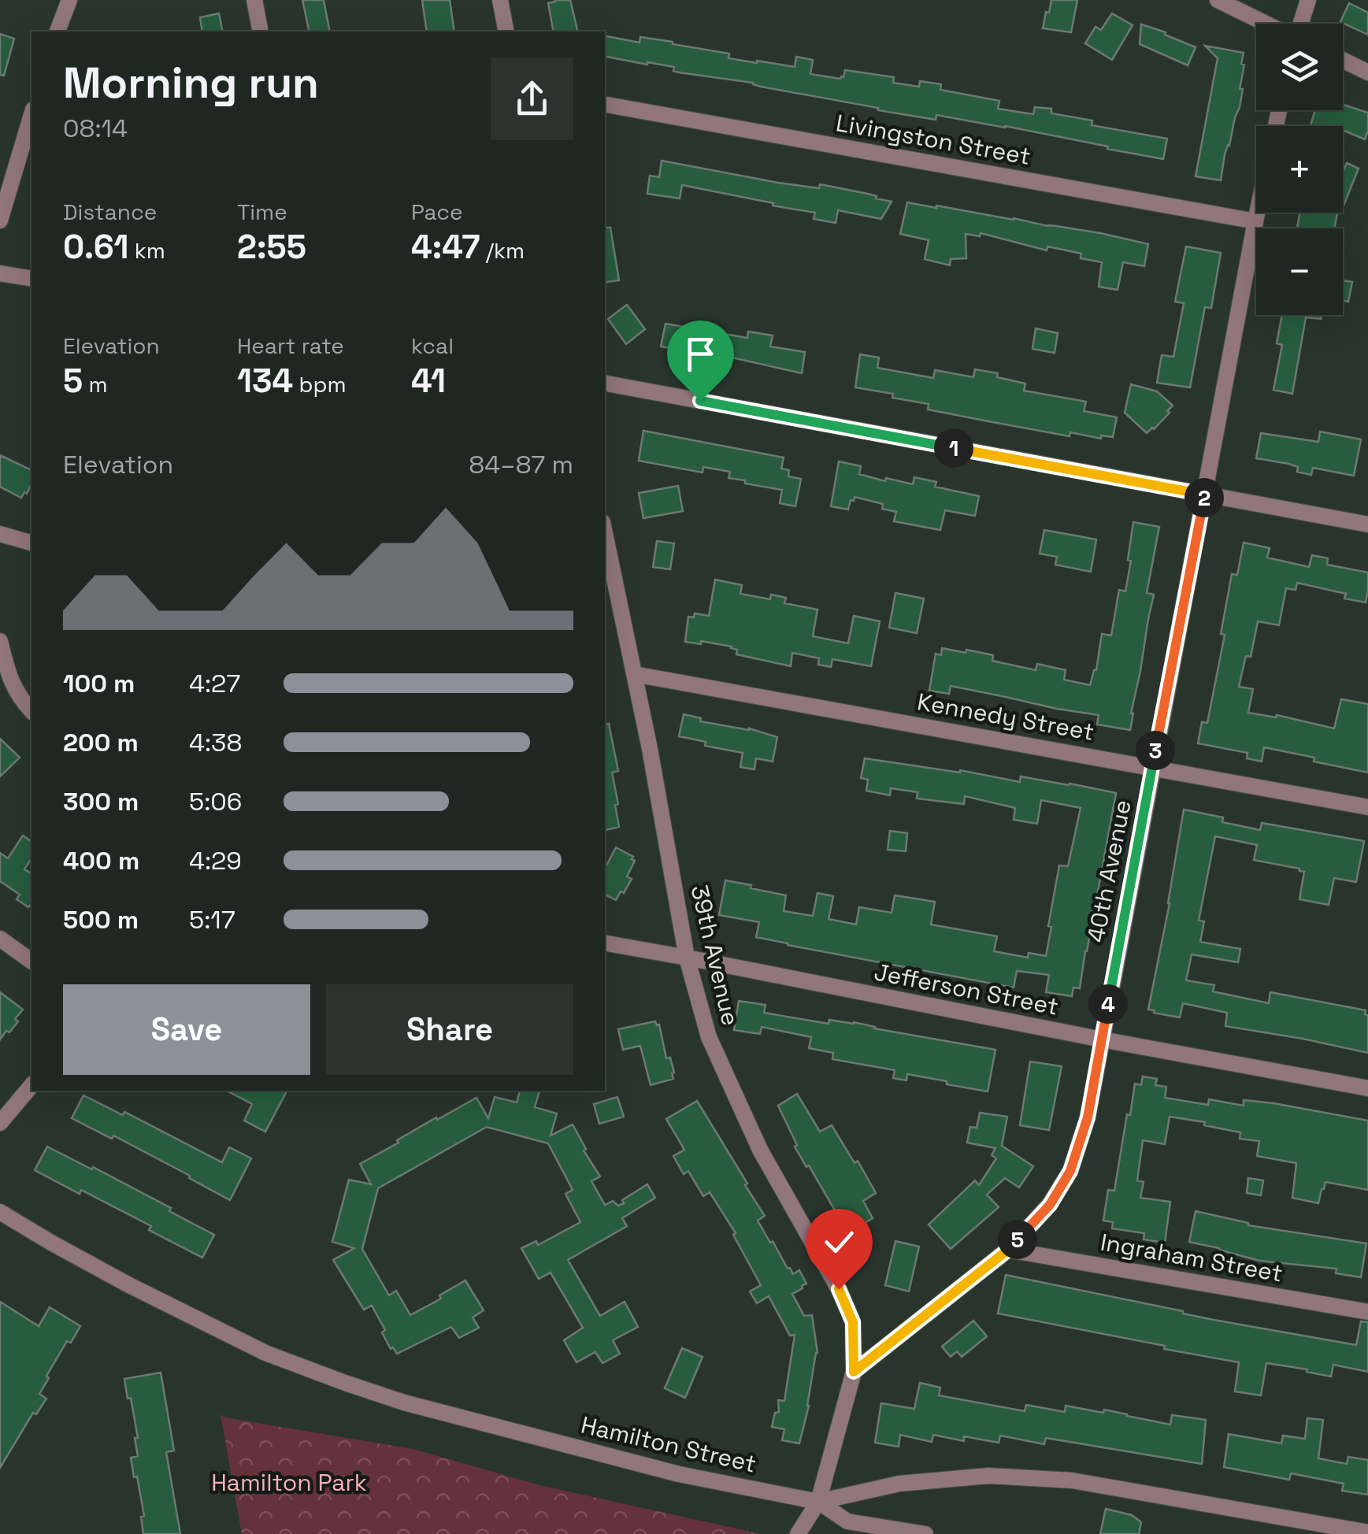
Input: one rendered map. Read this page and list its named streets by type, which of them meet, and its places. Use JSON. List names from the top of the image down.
{
  "streets": {
    "street": [
      "Livingston Street",
      "Kennedy Street",
      "40th Avenue",
      "39th Avenue",
      "Jefferson Street",
      "Ingraham Street",
      "Hamilton Street"
    ]
  },
  "crossings": [
    ["Livingston Street", "40th Avenue"],
    ["Kennedy Street", "40th Avenue"],
    ["Kennedy Street", "39th Avenue"],
    ["40th Avenue", "39th Avenue"],
    ["40th Avenue", "Jefferson Street"],
    ["40th Avenue", "Ingraham Street"],
    ["39th Avenue", "Jefferson Street"]
  ],
  "parks": ["Hamilton Park"],
  "page": {
    "map_buttons": ["+", "−"],
    "heading": ["Morning run", "08:14"],
    "stats": [
      ["Distance", "0.61 km"],
      ["Time", "2:55"],
      ["Pace", "4:47 /km"],
      ["Elevation", "5 m"],
      ["Heart rate", "134 bpm"],
      ["kcal", "41"]
    ],
    "pins": [
      "1",
      "2",
      "3",
      "4",
      "5"
    ],
    "chart": ["Elevation", "84–87 m"],
    "list": [
      {
        "name": "100 m",
        "note": "4:27"
      },
      {
        "name": "200 m",
        "note": "4:38"
      },
      {
        "name": "300 m",
        "note": "5:06"
      },
      {
        "name": "400 m",
        "note": "4:29"
      },
      {
        "name": "500 m",
        "note": "5:17"
      }
    ],
    "buttons": ["Save", "Share"]
  }
}
